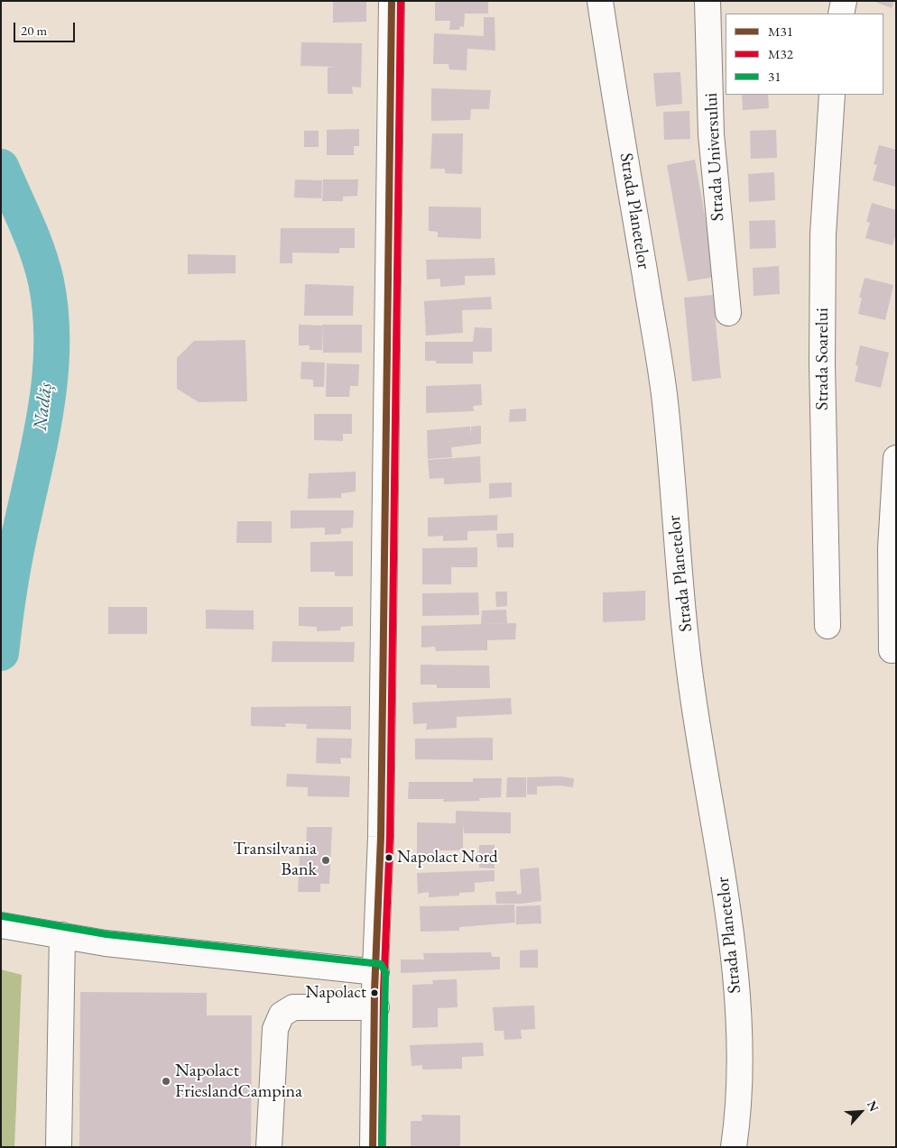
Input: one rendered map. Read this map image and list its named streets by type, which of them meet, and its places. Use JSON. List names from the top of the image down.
{
  "streets": {
    "street": ["Strada Universului", "Strada Planetelor", "Strada Soarelui"]
  },
  "water": ["Nadăș"],
  "places": [
    "Napolact Nord",
    "Transilvania Bank",
    "Napolact",
    "Napolact FrieslandCampina"
  ],
  "lines": ["transit line M31", "transit line M32", "transit line 31"],
  "legend": ["M31", "M32", "31"],
  "scale_bar": "20 m",
  "north": "top right"
}
